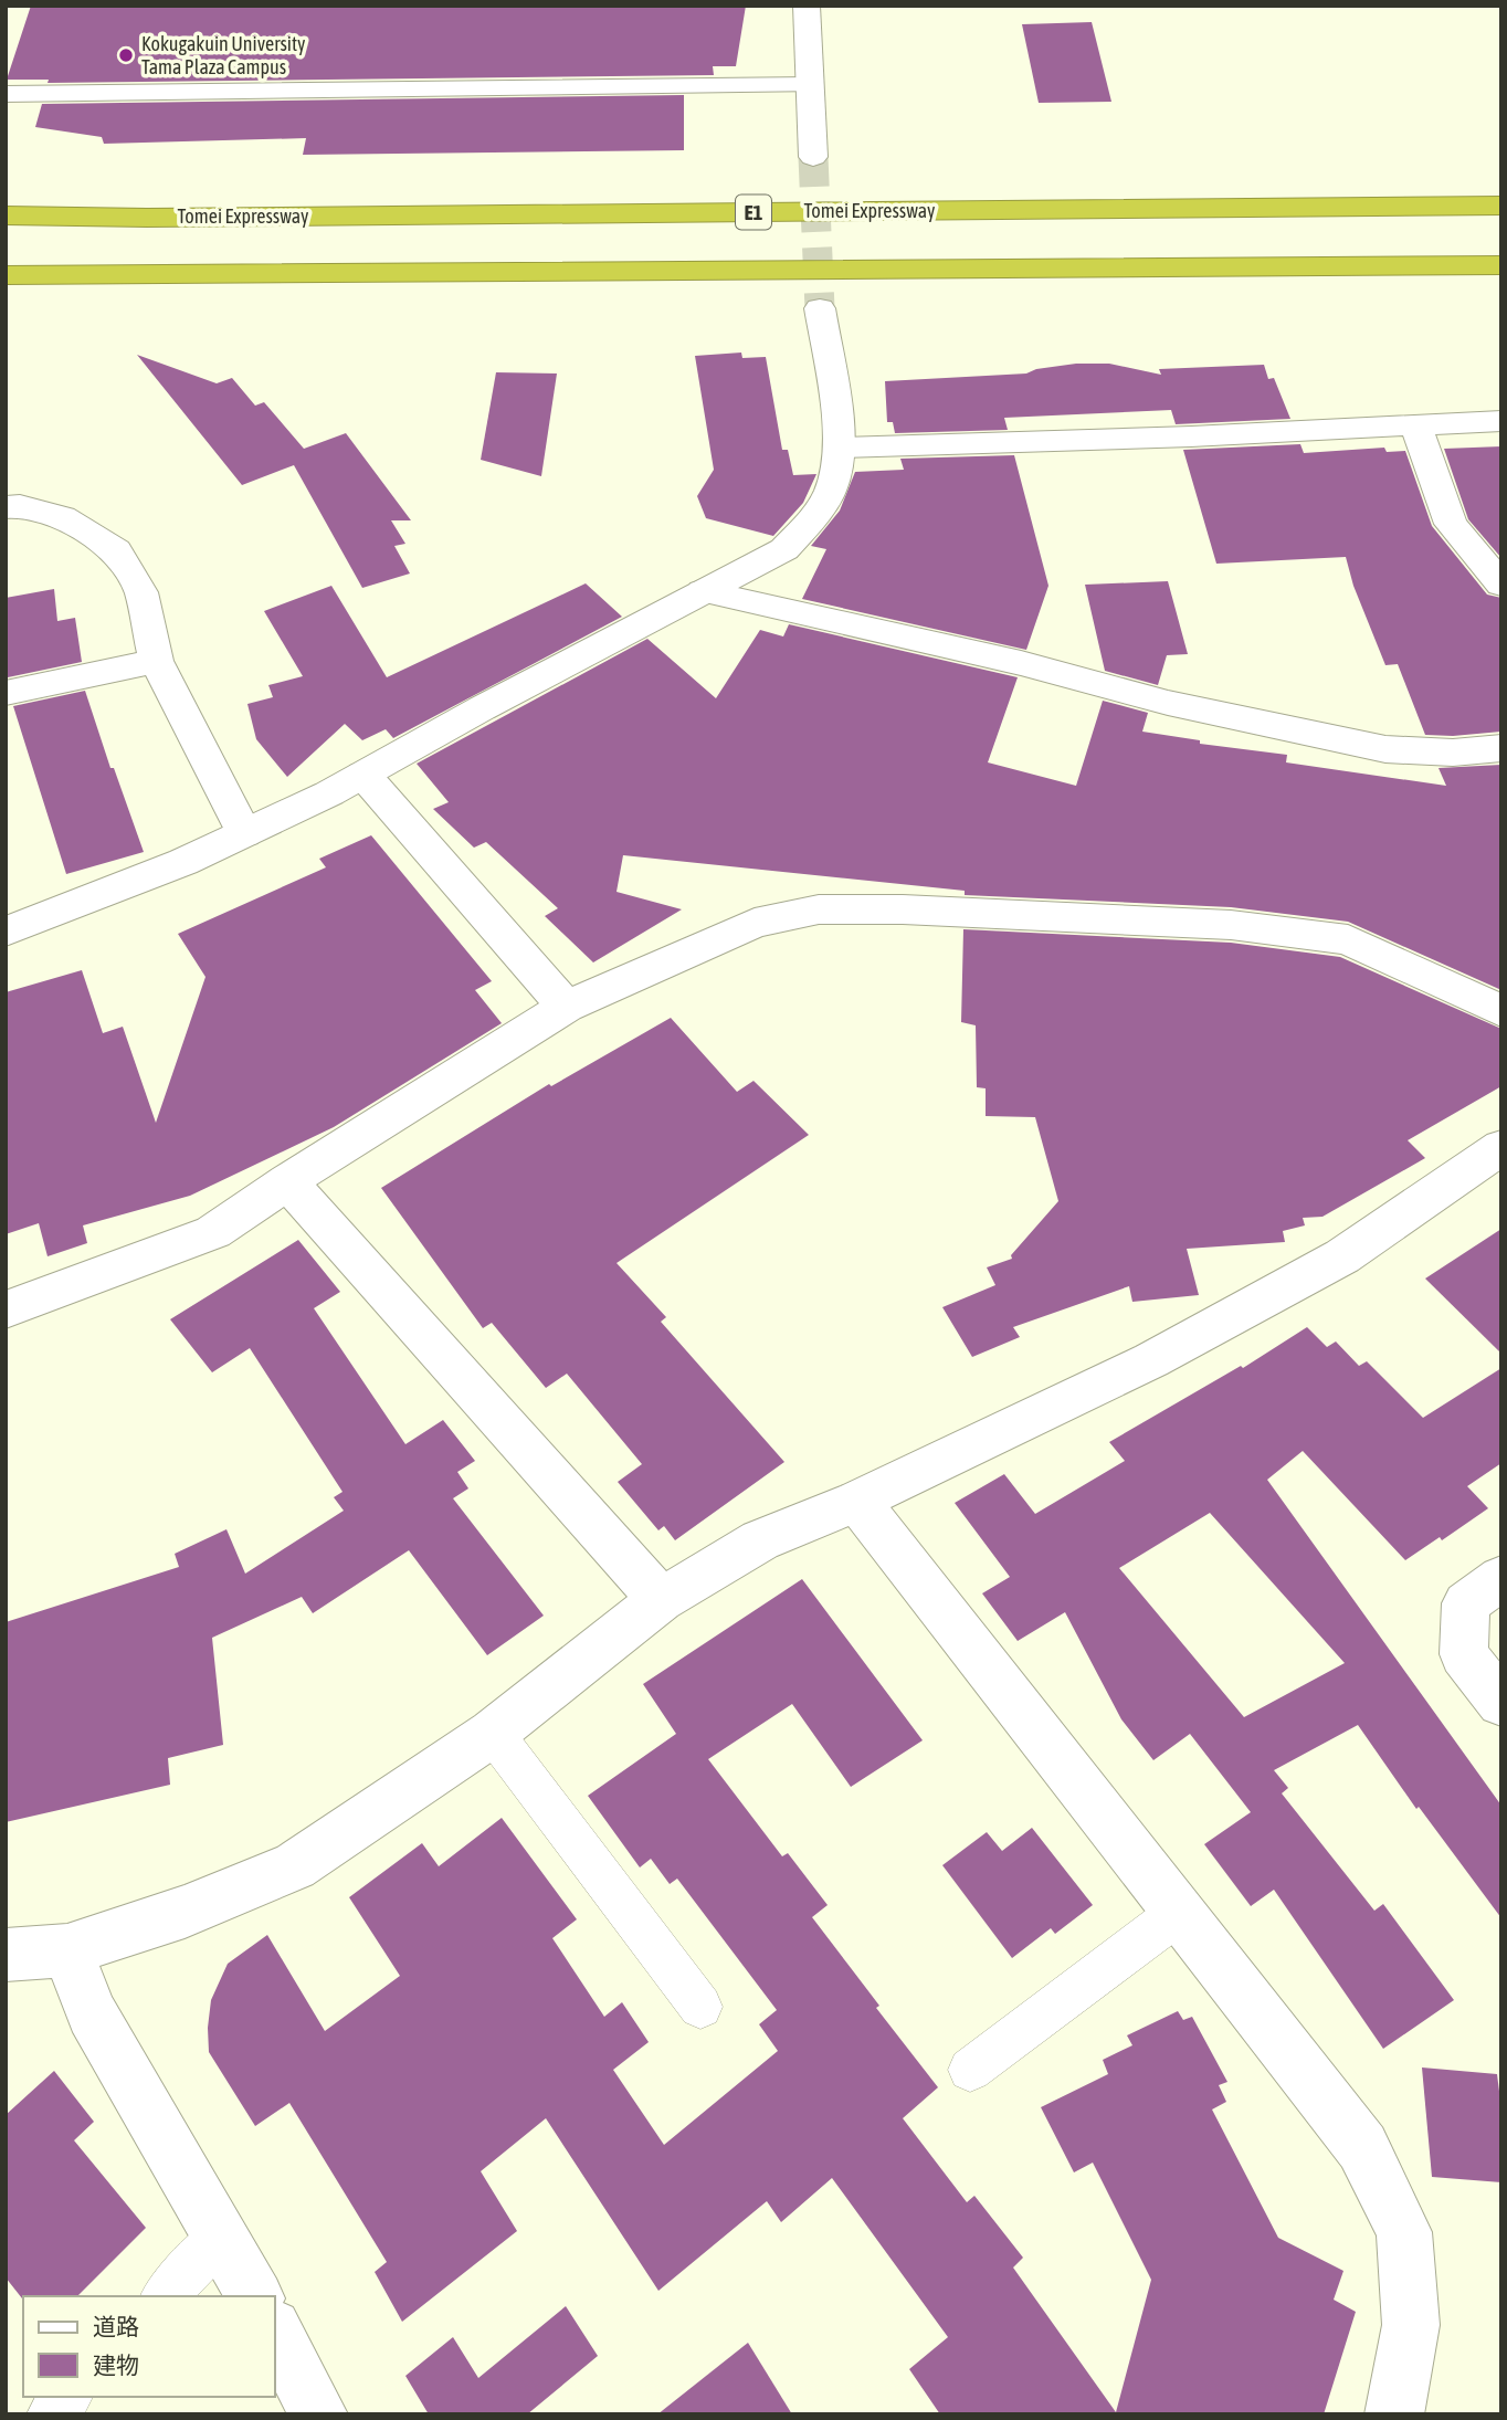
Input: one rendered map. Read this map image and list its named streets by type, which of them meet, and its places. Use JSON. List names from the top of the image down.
{
  "streets": {
    "highway": ["Tomei Expressway", "E1"]
  },
  "places": ["Kokugakuin University Tama Plaza Campus"],
  "legend": ["道路", "建物"]
}
